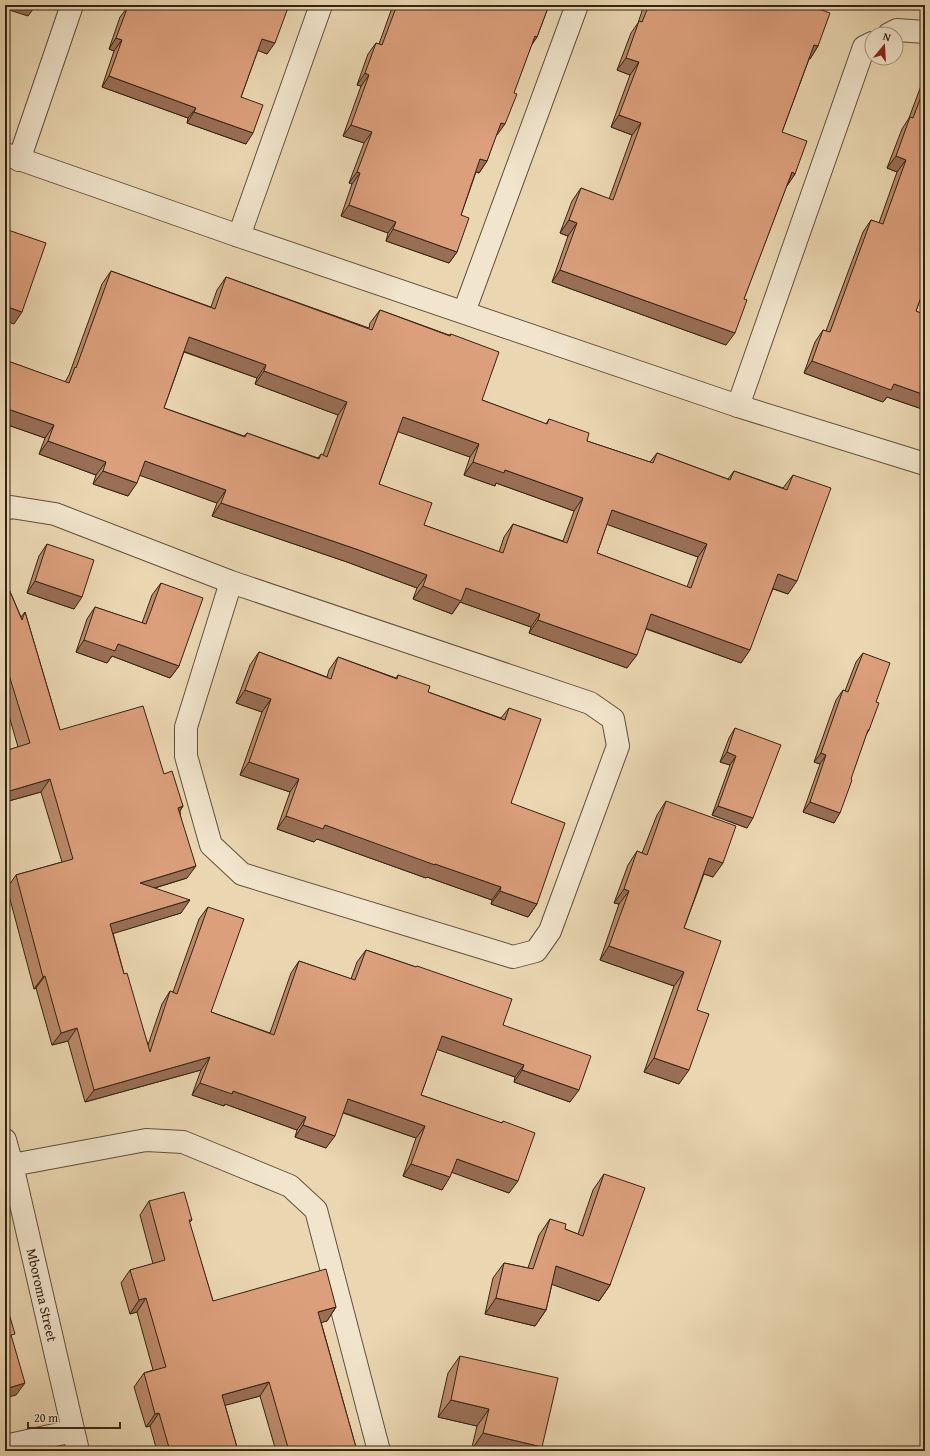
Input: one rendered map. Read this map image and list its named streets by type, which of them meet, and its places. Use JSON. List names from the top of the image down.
{
  "streets": {
    "street": ["Mboroma Street"]
  },
  "scale_bar": "20 m",
  "north": "top"
}
